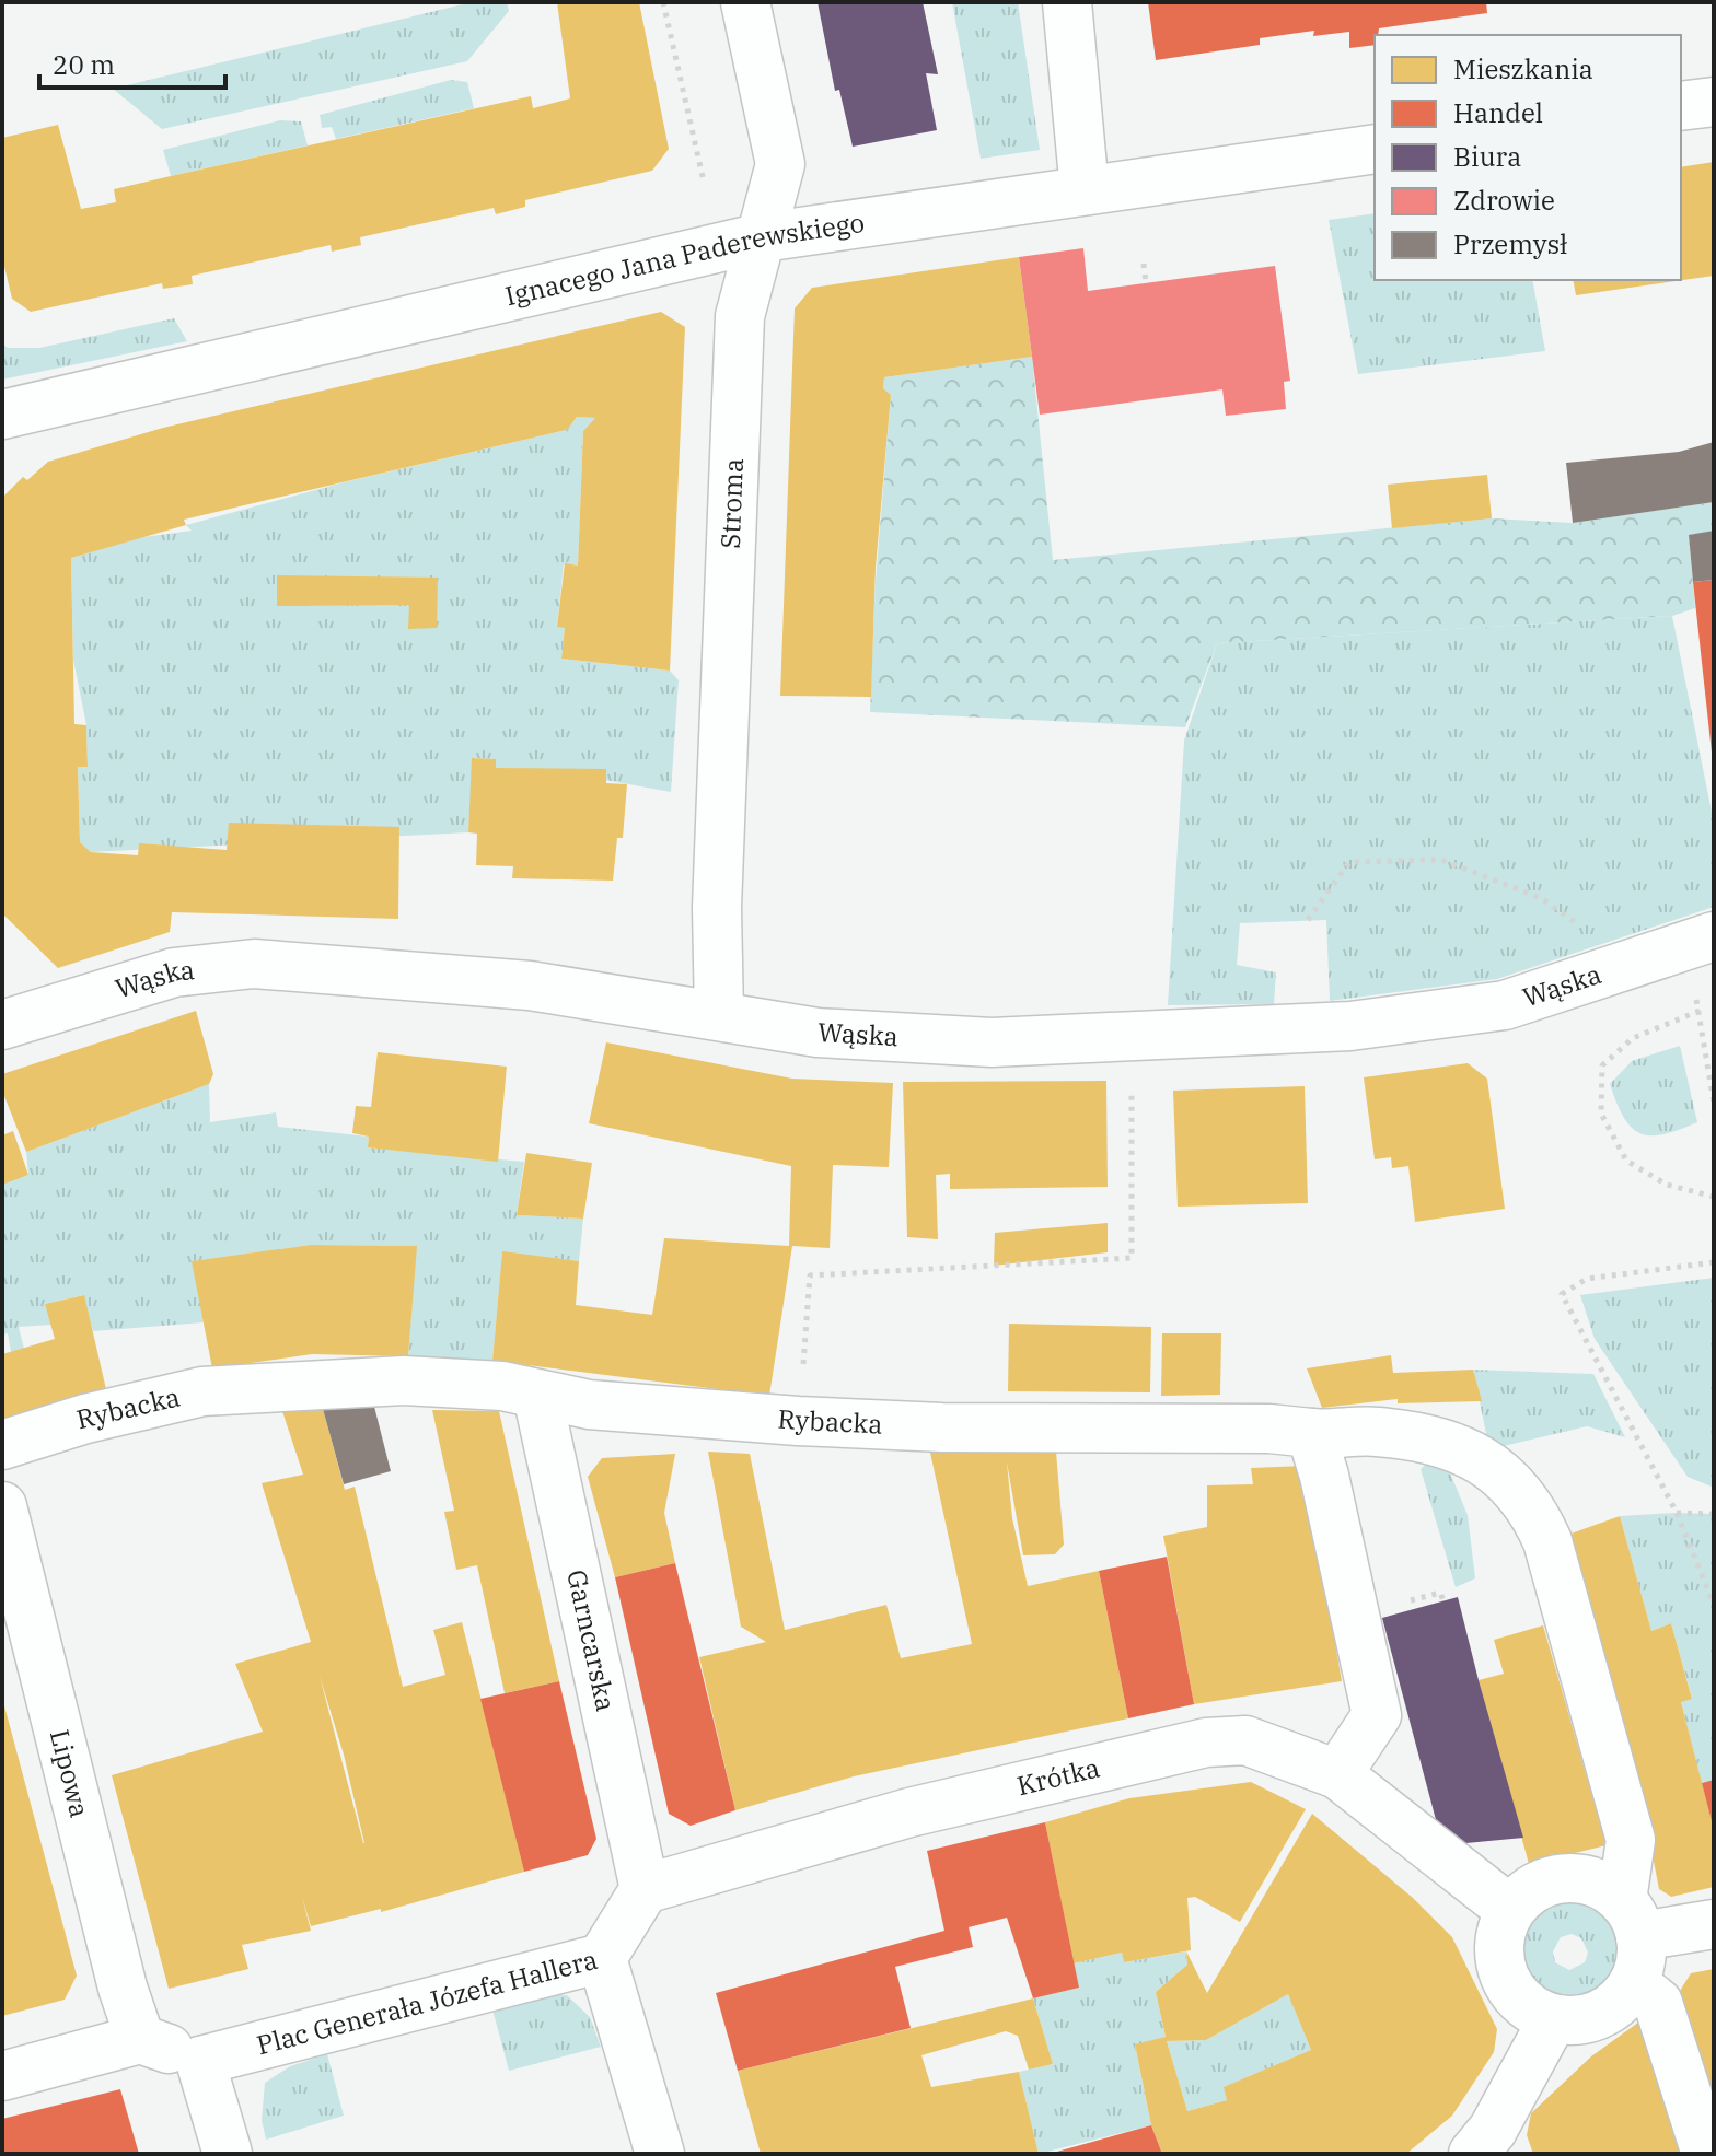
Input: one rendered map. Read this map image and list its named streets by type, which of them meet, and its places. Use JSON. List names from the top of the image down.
{
  "streets": {
    "street": [
      "Ignacego Jana Paderewskiego",
      "Stroma",
      "Wąska",
      "Rybacka",
      "Garncarska",
      "Lipowa",
      "Krótka",
      "Plac Generała Józefa Hallera"
    ]
  },
  "crossings": [
    ["Ignacego Jana Paderewskiego", "Stroma"],
    ["Stroma", "Wąska"],
    ["Rybacka", "Garncarska"],
    ["Rybacka", "Krótka"],
    ["Garncarska", "Krótka"]
  ],
  "legend": [
    "Mieszkania",
    "Handel",
    "Biura",
    "Zdrowie",
    "Przemysł"
  ],
  "scale_bar": "20 m"
}
